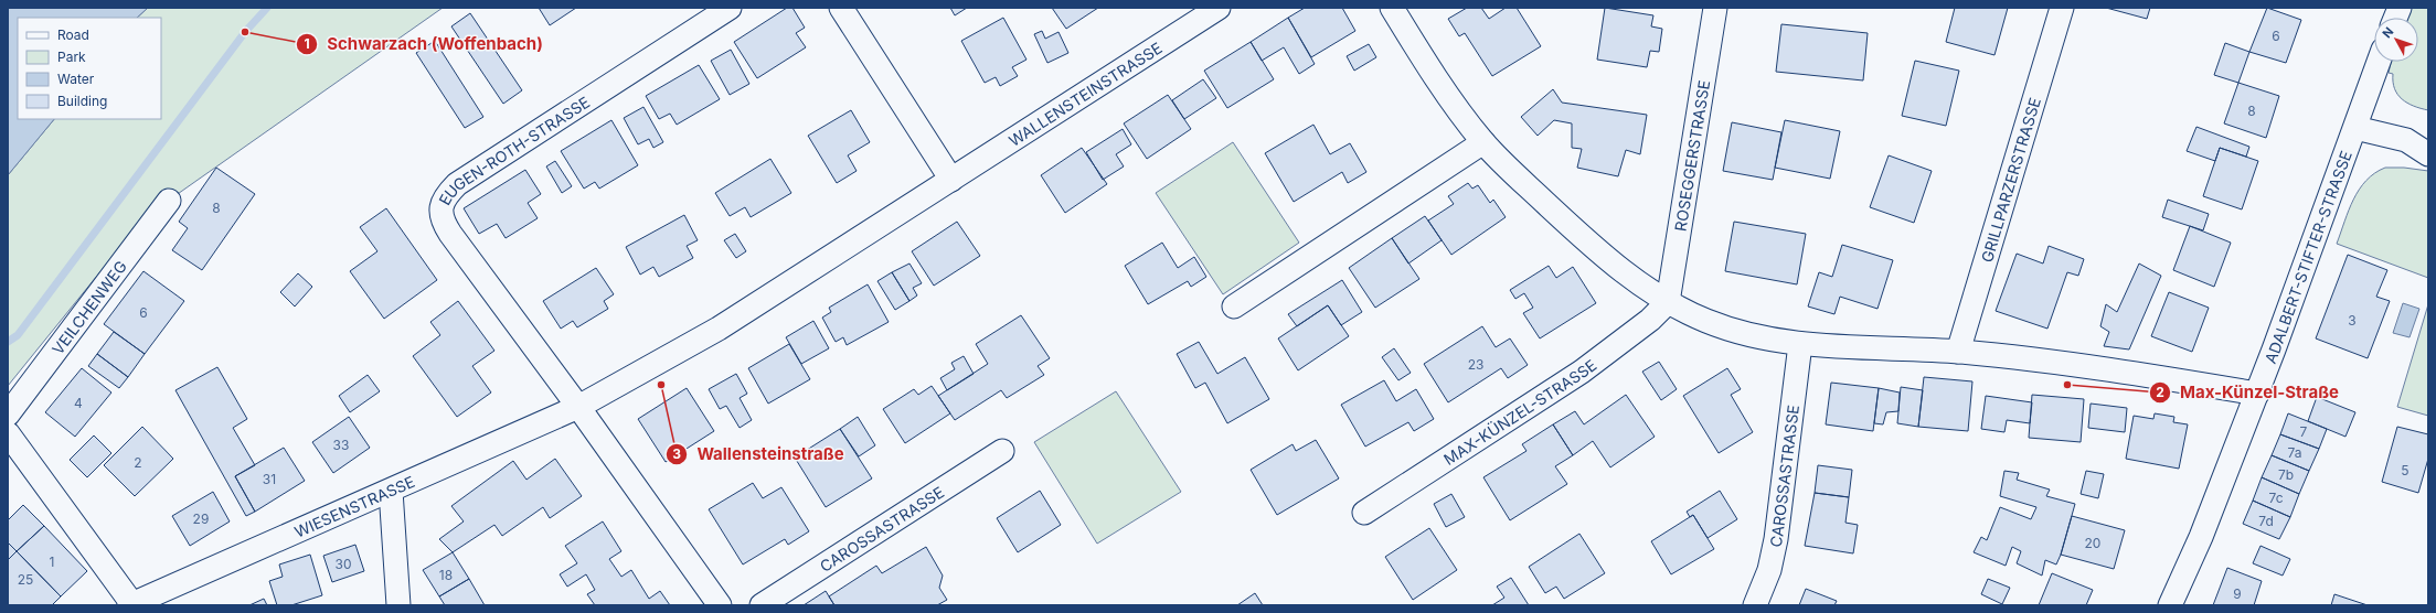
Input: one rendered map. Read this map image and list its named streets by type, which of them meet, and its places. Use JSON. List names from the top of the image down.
{
  "streets": {
    "street": [
      "WALLENSTEINSTRASSE",
      "EUGEN-ROTH-STRASSE",
      "ROSEGGERSTRASSE",
      "GRILLPARZERSTRASSE",
      "ADALBERT-STIFTER-STRASSE",
      "VEILCHENWEG",
      "MAX-KÜNZEL-STRASSE",
      "CAROSSASTRASSE",
      "WIESENSTRASSE"
    ]
  },
  "crossings": [
    ["WALLENSTEINSTRASSE", "EUGEN-ROTH-STRASSE"],
    ["WALLENSTEINSTRASSE", "WIESENSTRASSE"],
    ["EUGEN-ROTH-STRASSE", "WIESENSTRASSE"],
    ["ROSEGGERSTRASSE", "MAX-KÜNZEL-STRASSE"]
  ],
  "places": ["Schwarzach (Woffenbach)", "Wallensteinstraße", "Max-Künzel-Straße"],
  "house_numbers": [
    "6",
    "8",
    "8",
    "6",
    "3",
    "23",
    "4",
    "7",
    "33",
    "7a",
    "2",
    "5",
    "7b",
    "31",
    "7c",
    "29",
    "7d",
    "20",
    "1",
    "30",
    "18",
    "25",
    "9"
  ],
  "legend": [
    "Road",
    "Park",
    "Water",
    "Building"
  ],
  "north": "top left"
}
